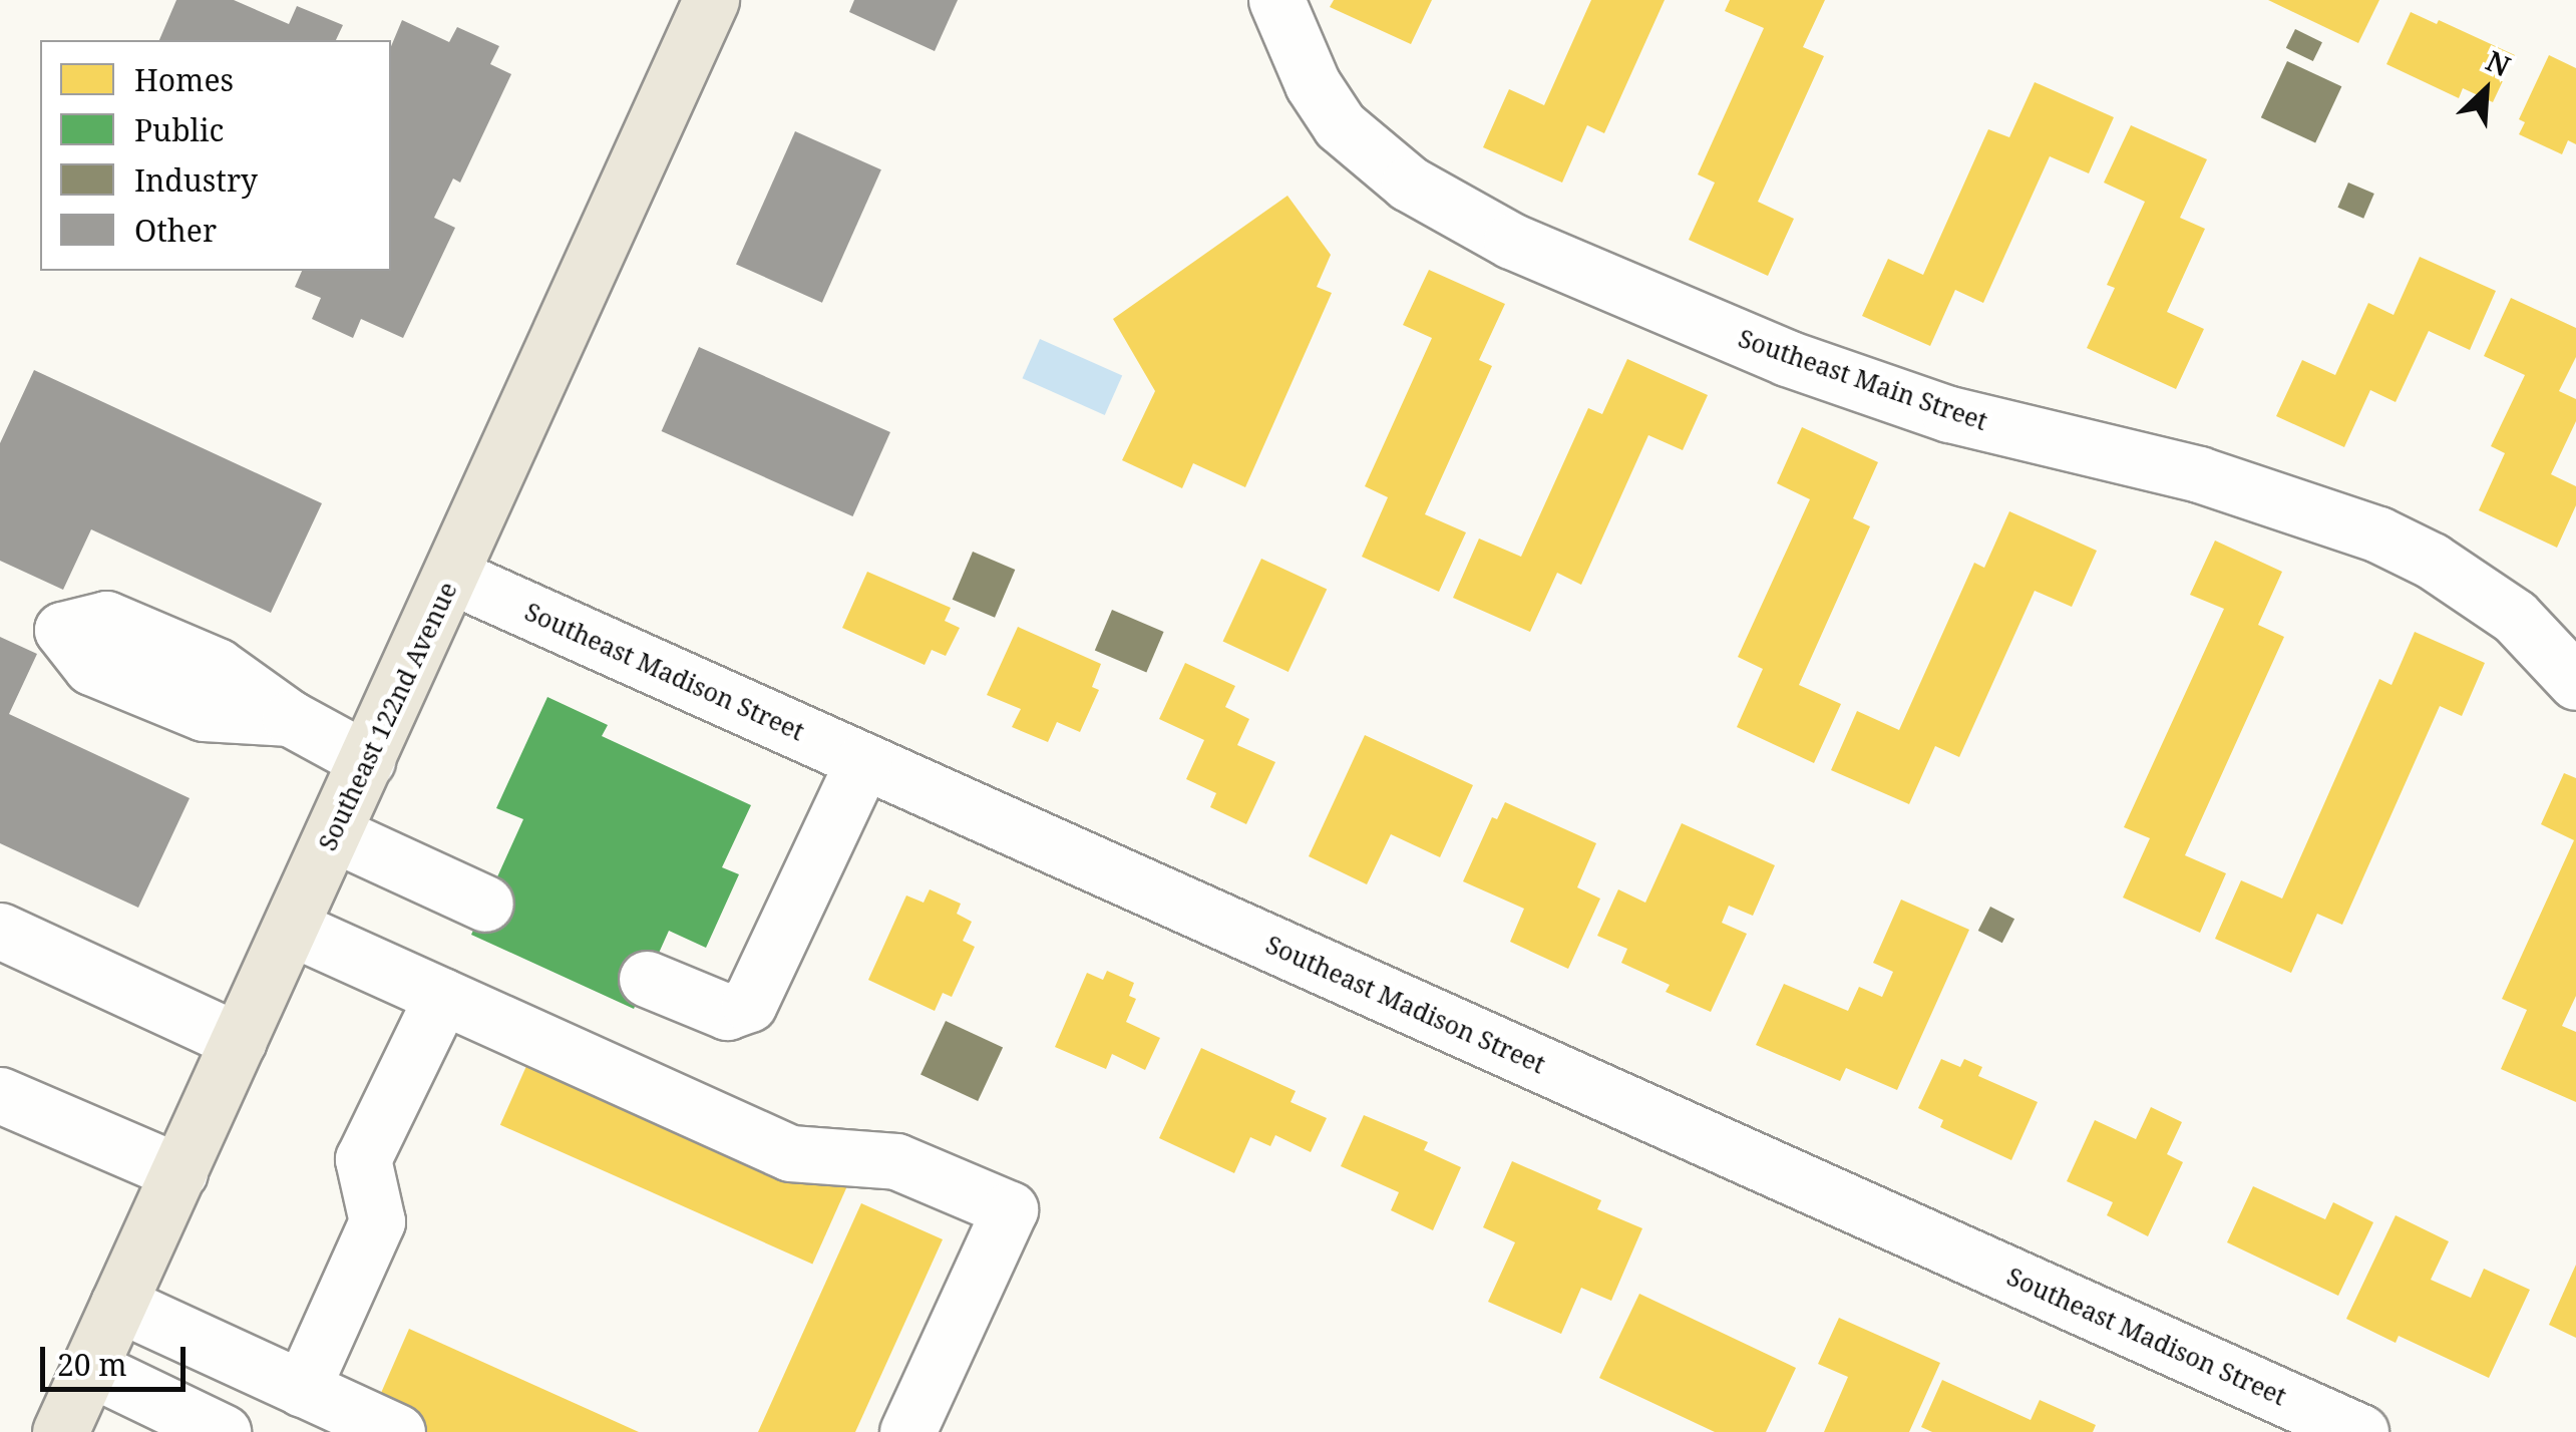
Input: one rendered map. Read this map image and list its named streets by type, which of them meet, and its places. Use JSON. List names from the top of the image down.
{
  "streets": {
    "main road": ["Southeast 122nd Avenue"],
    "street": ["Southeast Main Street", "Southeast Madison Street"]
  },
  "crossings": [
    ["Southeast Madison Street", "Southeast 122nd Avenue"]
  ],
  "legend": [
    "Homes",
    "Public",
    "Industry",
    "Other"
  ],
  "scale_bar": "20 m",
  "north": "top right"
}
